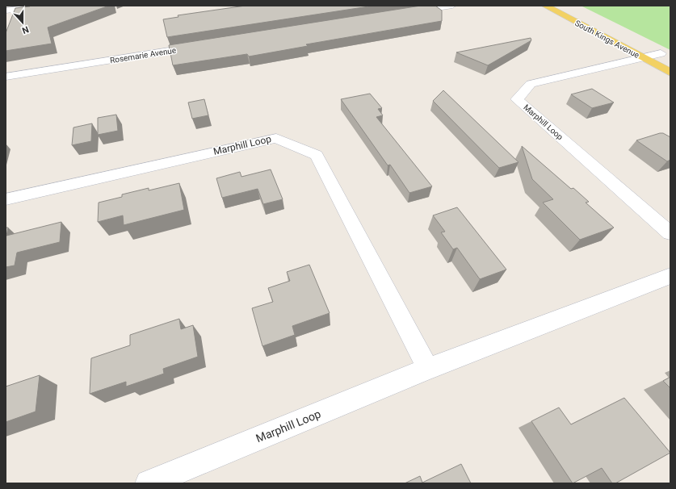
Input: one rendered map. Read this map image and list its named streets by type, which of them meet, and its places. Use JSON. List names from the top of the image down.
{
  "streets": {
    "main road": ["South Kings Avenue"],
    "street": ["Rosemarie Avenue", "Marphill Loop"]
  },
  "crossings": [
    ["South Kings Avenue", "Marphill Loop"]
  ],
  "north": "bottom"
}
